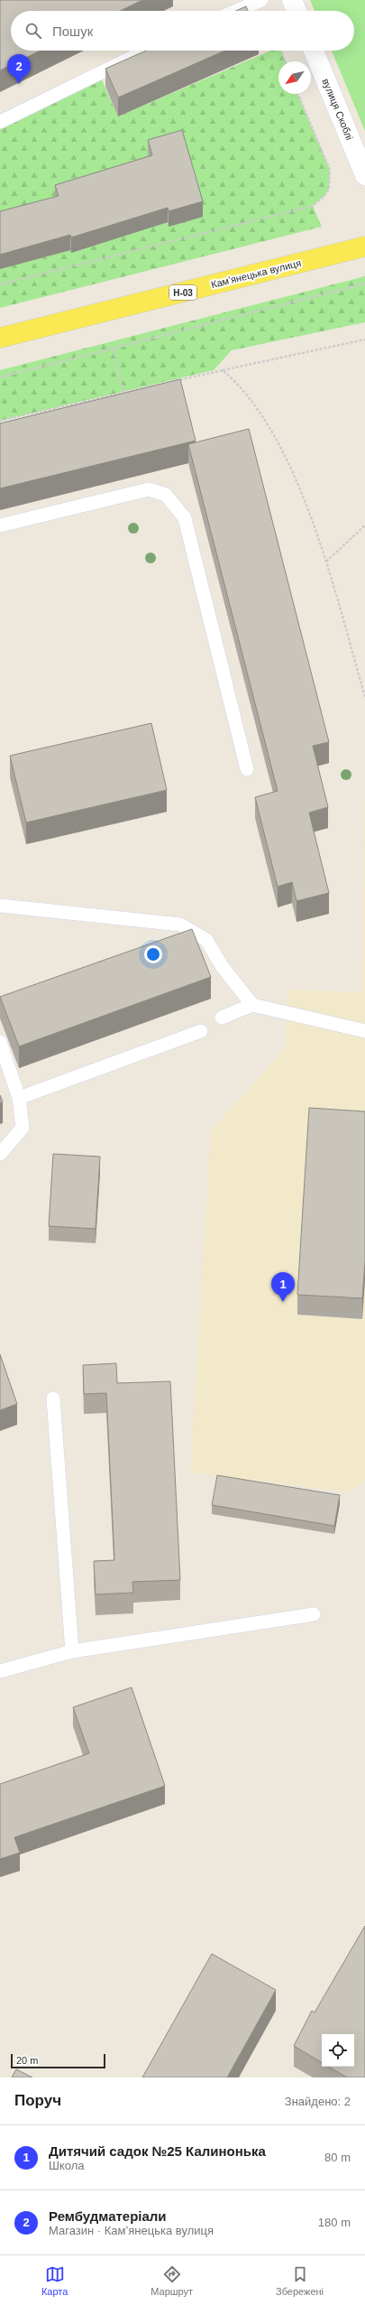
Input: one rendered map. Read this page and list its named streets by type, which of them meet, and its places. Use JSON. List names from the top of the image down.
{
  "streets": {
    "main road": ["Камʼянецька вулиця", "Н-03"],
    "street": ["вулиця Скоблі"]
  },
  "scale_bar": "20 m",
  "north": "bottom left",
  "page": {
    "search": "Пошук",
    "pins": ["2", "1"],
    "scale": "20 m",
    "heading": ["Поруч", "Знайдено: 2"],
    "list": [
      {
        "mark": "1",
        "name": "Дитячий садок №25 Калинонька",
        "note": "Школа",
        "value": "80 m"
      },
      {
        "mark": "2",
        "name": "Рембудматеріали",
        "note": "Магазин · Камʼянецька вулиця",
        "value": "180 m"
      }
    ],
    "nav": ["Карта", "Маршрут", "Збережені"]
  }
}
